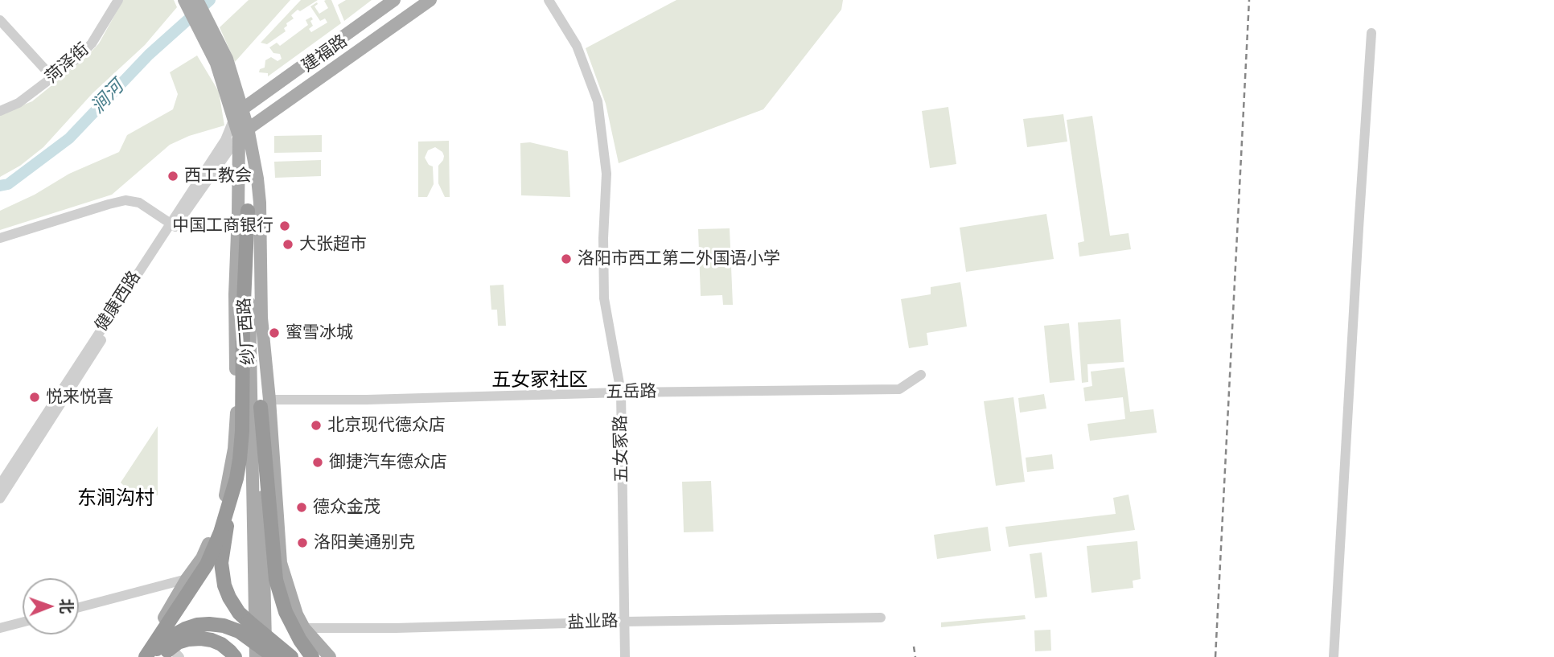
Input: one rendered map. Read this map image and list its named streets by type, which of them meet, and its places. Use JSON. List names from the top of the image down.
{
  "streets": {
    "main road": ["建福路", "纱厂西路"],
    "street": [
      "菏泽街",
      "健康西路",
      "五岳路",
      "五女冢路",
      "盐业路"
    ]
  },
  "crossings": [
    ["建福路", "健康西路"],
    ["建福路", "纱厂西路"],
    ["健康西路", "纱厂西路"],
    ["纱厂西路", "五岳路"],
    ["五岳路", "五女冢路"],
    ["五女冢路", "盐业路"]
  ],
  "districts": ["五女冢社区", "东涧沟村"],
  "water": ["涧河"],
  "places": [
    "西工教会",
    "中国工商银行",
    "大张超市",
    "洛阳市西工第二外国语小学",
    "蜜雪冰城",
    "悦来悦喜",
    "北京现代德众店",
    "御捷汽车德众店",
    "德众金茂",
    "洛阳美通别克"
  ],
  "north": "right"
}
